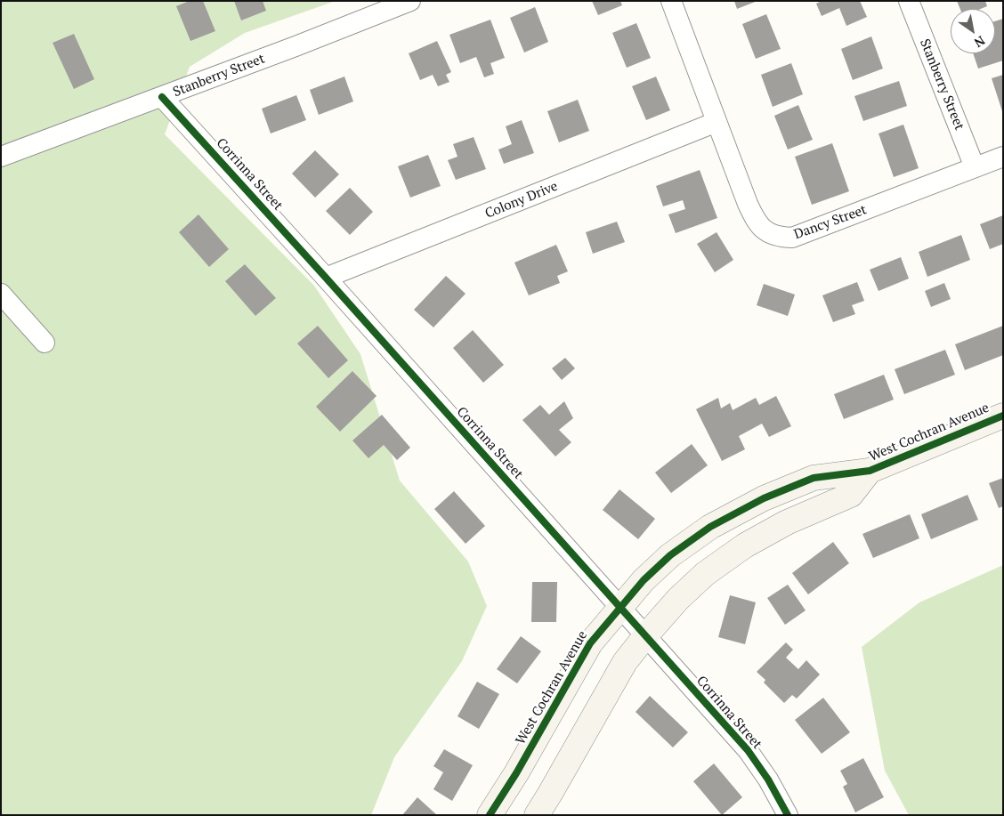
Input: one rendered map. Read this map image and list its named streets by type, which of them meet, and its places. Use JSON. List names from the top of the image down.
{
  "streets": {
    "street": [
      "Stanberry Street",
      "Corrinna Street",
      "Colony Drive",
      "Dancy Street",
      "West Cochran Avenue"
    ]
  },
  "crossings": [
    ["Stanberry Street", "Corrinna Street"],
    ["Stanberry Street", "Dancy Street"],
    ["Corrinna Street", "Colony Drive"],
    ["Corrinna Street", "West Cochran Avenue"],
    ["Colony Drive", "Dancy Street"]
  ],
  "north": "bottom right"
}
